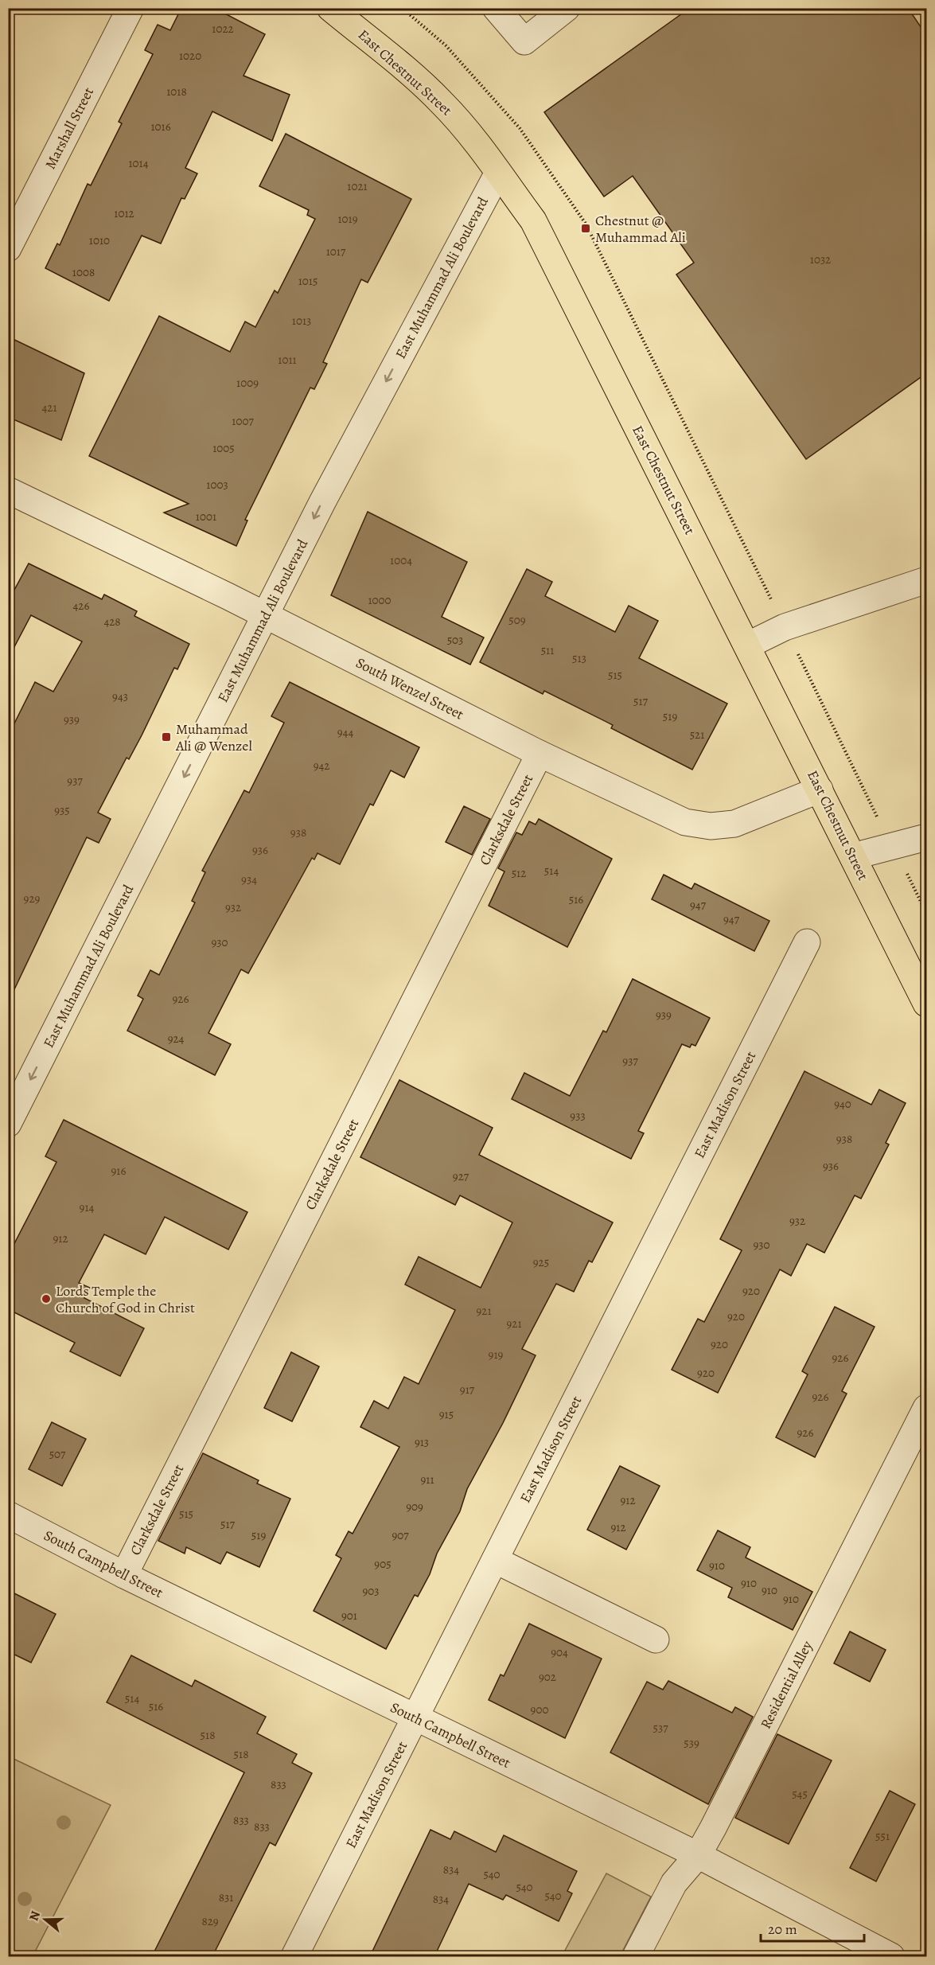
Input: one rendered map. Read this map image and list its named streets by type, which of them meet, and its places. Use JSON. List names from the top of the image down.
{
  "streets": {
    "main road": ["East Chestnut Street"],
    "street": [
      "Marshall Street",
      "East Muhammad Ali Boulevard",
      "South Wenzel Street",
      "Clarksdale Street",
      "East Madison Street",
      "South Campbell Street",
      "Residential Alley"
    ]
  },
  "crossings": [
    ["East Chestnut Street", "East Muhammad Ali Boulevard"],
    ["East Chestnut Street", "South Wenzel Street"],
    ["East Muhammad Ali Boulevard", "South Wenzel Street"],
    ["South Wenzel Street", "Clarksdale Street"],
    ["Clarksdale Street", "South Campbell Street"],
    ["East Madison Street", "South Campbell Street"],
    ["South Campbell Street", "Residential Alley"]
  ],
  "one_way": ["East Muhammad Ali Boulevard"],
  "places": {
    "transit": ["Chestnut @ Muhammad Ali", "Muhammad Ali @ Wenzel"],
    "other": ["Lords Temple the Church of God in Christ"]
  },
  "house_numbers": [
    "1022",
    "1020",
    "1018",
    "1016",
    "1014",
    "1021",
    "1012",
    "1019",
    "1010",
    "1017",
    "1032",
    "1008",
    "1015",
    "1013",
    "1011",
    "1009",
    "421",
    "1007",
    "1005",
    "1003",
    "1001",
    "1004",
    "1000",
    "426",
    "509",
    "428",
    "503",
    "511",
    "513",
    "515",
    "943",
    "517",
    "519",
    "939",
    "944",
    "521",
    "942",
    "937",
    "935",
    "938",
    "936",
    "514",
    "512",
    "934",
    "929",
    "516",
    "947",
    "932",
    "947",
    "930",
    "926",
    "939",
    "924",
    "937",
    "940",
    "933",
    "938",
    "936",
    "916",
    "927",
    "914",
    "932",
    "912",
    "930",
    "925",
    "920",
    "921",
    "920",
    "921",
    "920",
    "919",
    "926",
    "920",
    "917",
    "926",
    "915",
    "926",
    "913",
    "507",
    "911",
    "912",
    "909",
    "515",
    "517",
    "912",
    "519",
    "907",
    "905",
    "910",
    "910",
    "910",
    "903",
    "910",
    "901",
    "904",
    "902",
    "514",
    "516",
    "900",
    "537",
    "518",
    "539",
    "518",
    "833",
    "545",
    "833",
    "833",
    "551",
    "834",
    "540",
    "540",
    "540",
    "831",
    "834",
    "829"
  ],
  "scale_bar": "20 m",
  "north": "left"
}
